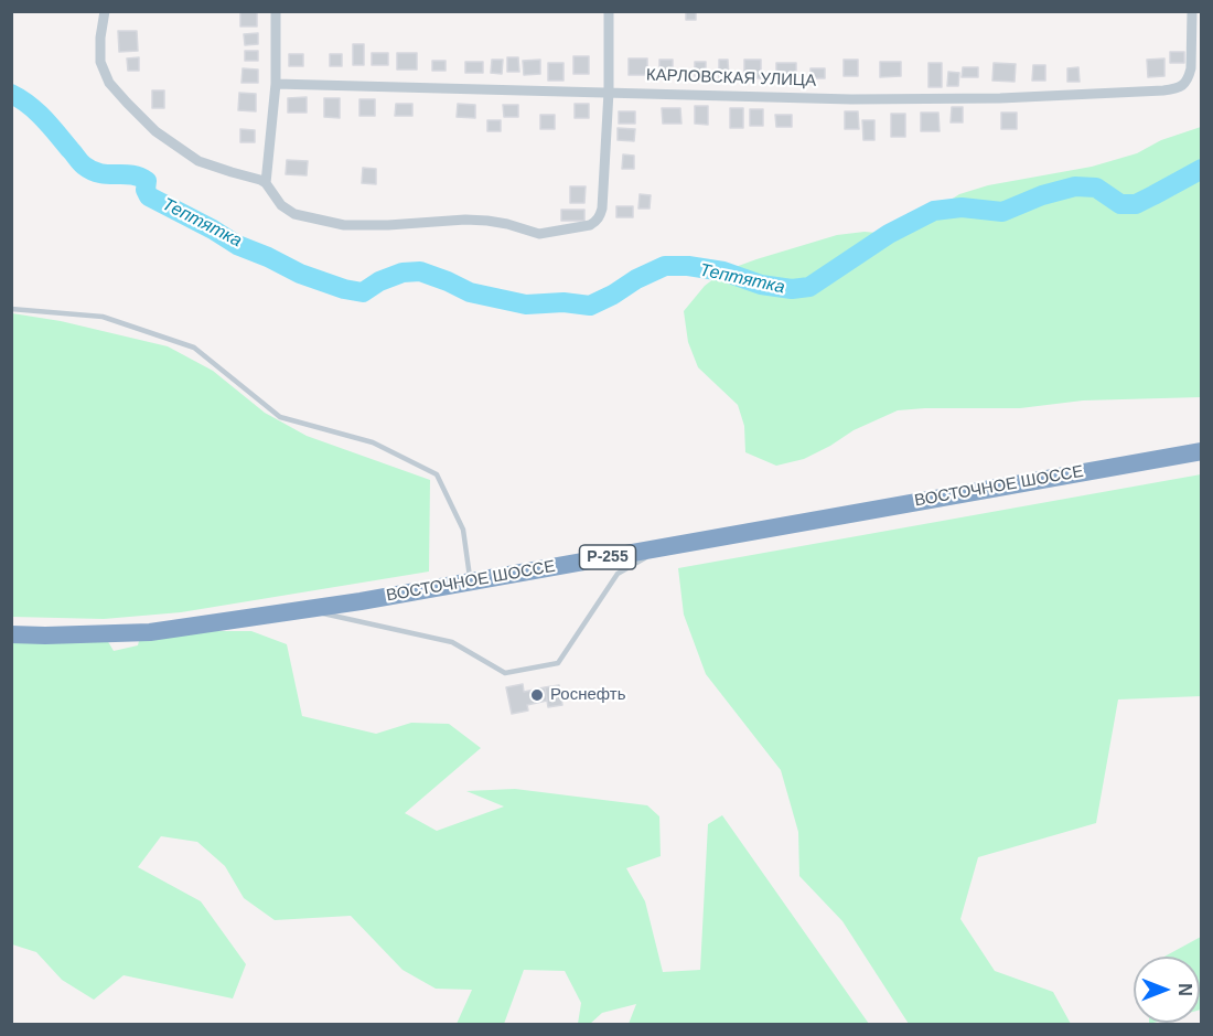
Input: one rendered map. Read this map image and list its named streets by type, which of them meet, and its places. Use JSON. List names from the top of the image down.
{
  "streets": {
    "highway": ["ВОСТОЧНОЕ ШОССЕ", "Р-255"],
    "street": ["КАРЛОВСКАЯ УЛИЦА"]
  },
  "water": ["Тептятка"],
  "places": ["Роснефть"],
  "north": "right"
}
